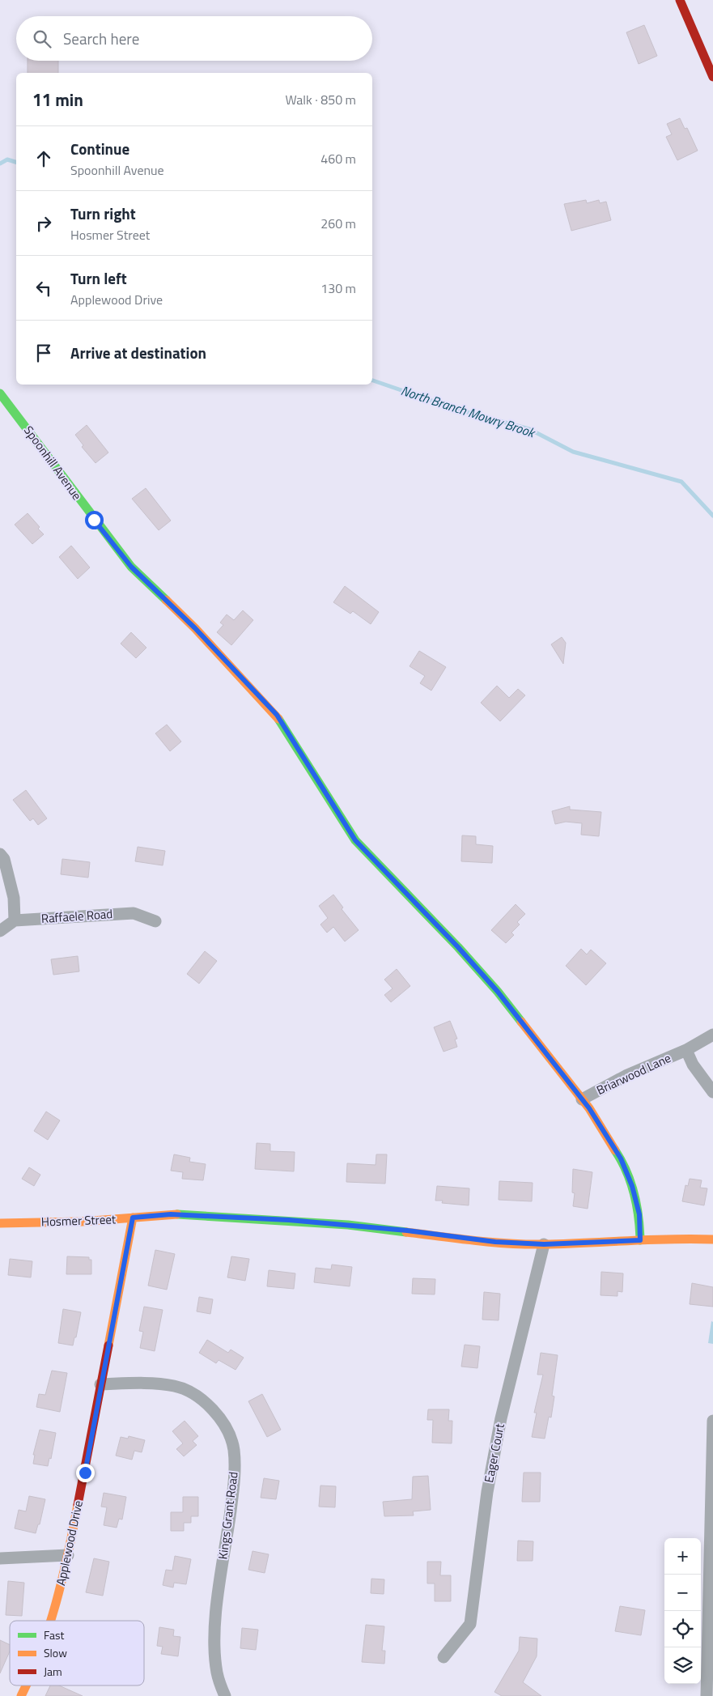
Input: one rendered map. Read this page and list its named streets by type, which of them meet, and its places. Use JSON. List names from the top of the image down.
{
  "streets": {
    "street": [
      "Spoonhill Avenue",
      "Raffaele Road",
      "Briarwood Lane",
      "Hosmer Street",
      "Eager Court",
      "Kings Grant Road",
      "Applewood Drive"
    ]
  },
  "crossings": [
    ["Spoonhill Avenue", "Briarwood Lane"],
    ["Spoonhill Avenue", "Hosmer Street"],
    ["Hosmer Street", "Eager Court"],
    ["Hosmer Street", "Applewood Drive"],
    ["Kings Grant Road", "Applewood Drive"]
  ],
  "water": ["North Branch Mowry Brook"],
  "legend": ["Fast", "Slow", "Jam"],
  "page": {
    "search": "Search here",
    "heading": ["11 min", "Walk · 850 m"],
    "list": [
      ["Continue", "Spoonhill Avenue", "460 m"],
      ["Turn right", "Hosmer Street", "260 m"],
      ["Turn left", "Applewood Drive", "130 m"],
      "Arrive at destination"
    ],
    "map_buttons": ["+", "−"]
  }
}
